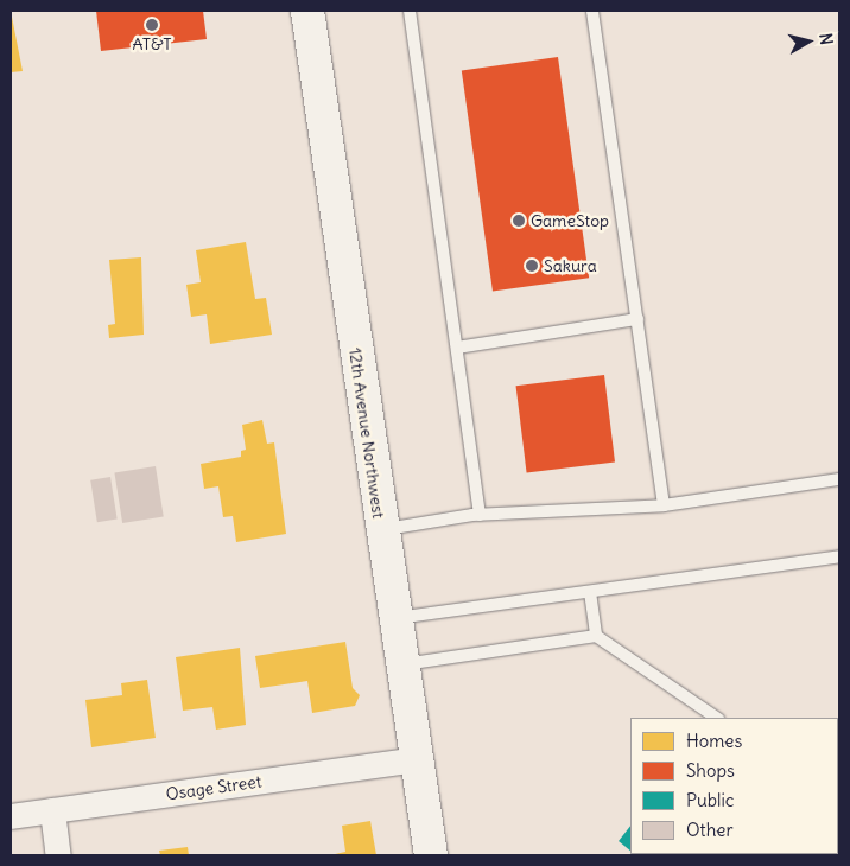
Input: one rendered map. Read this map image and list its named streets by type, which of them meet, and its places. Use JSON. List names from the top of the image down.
{
  "streets": {
    "main road": ["12th Avenue Northwest"],
    "street": ["Osage Street"]
  },
  "crossings": [
    ["12th Avenue Northwest", "Osage Street"]
  ],
  "places": ["AT&T", "GameStop", "Sakura"],
  "legend": [
    "Homes",
    "Shops",
    "Public",
    "Other"
  ],
  "north": "right"
}
